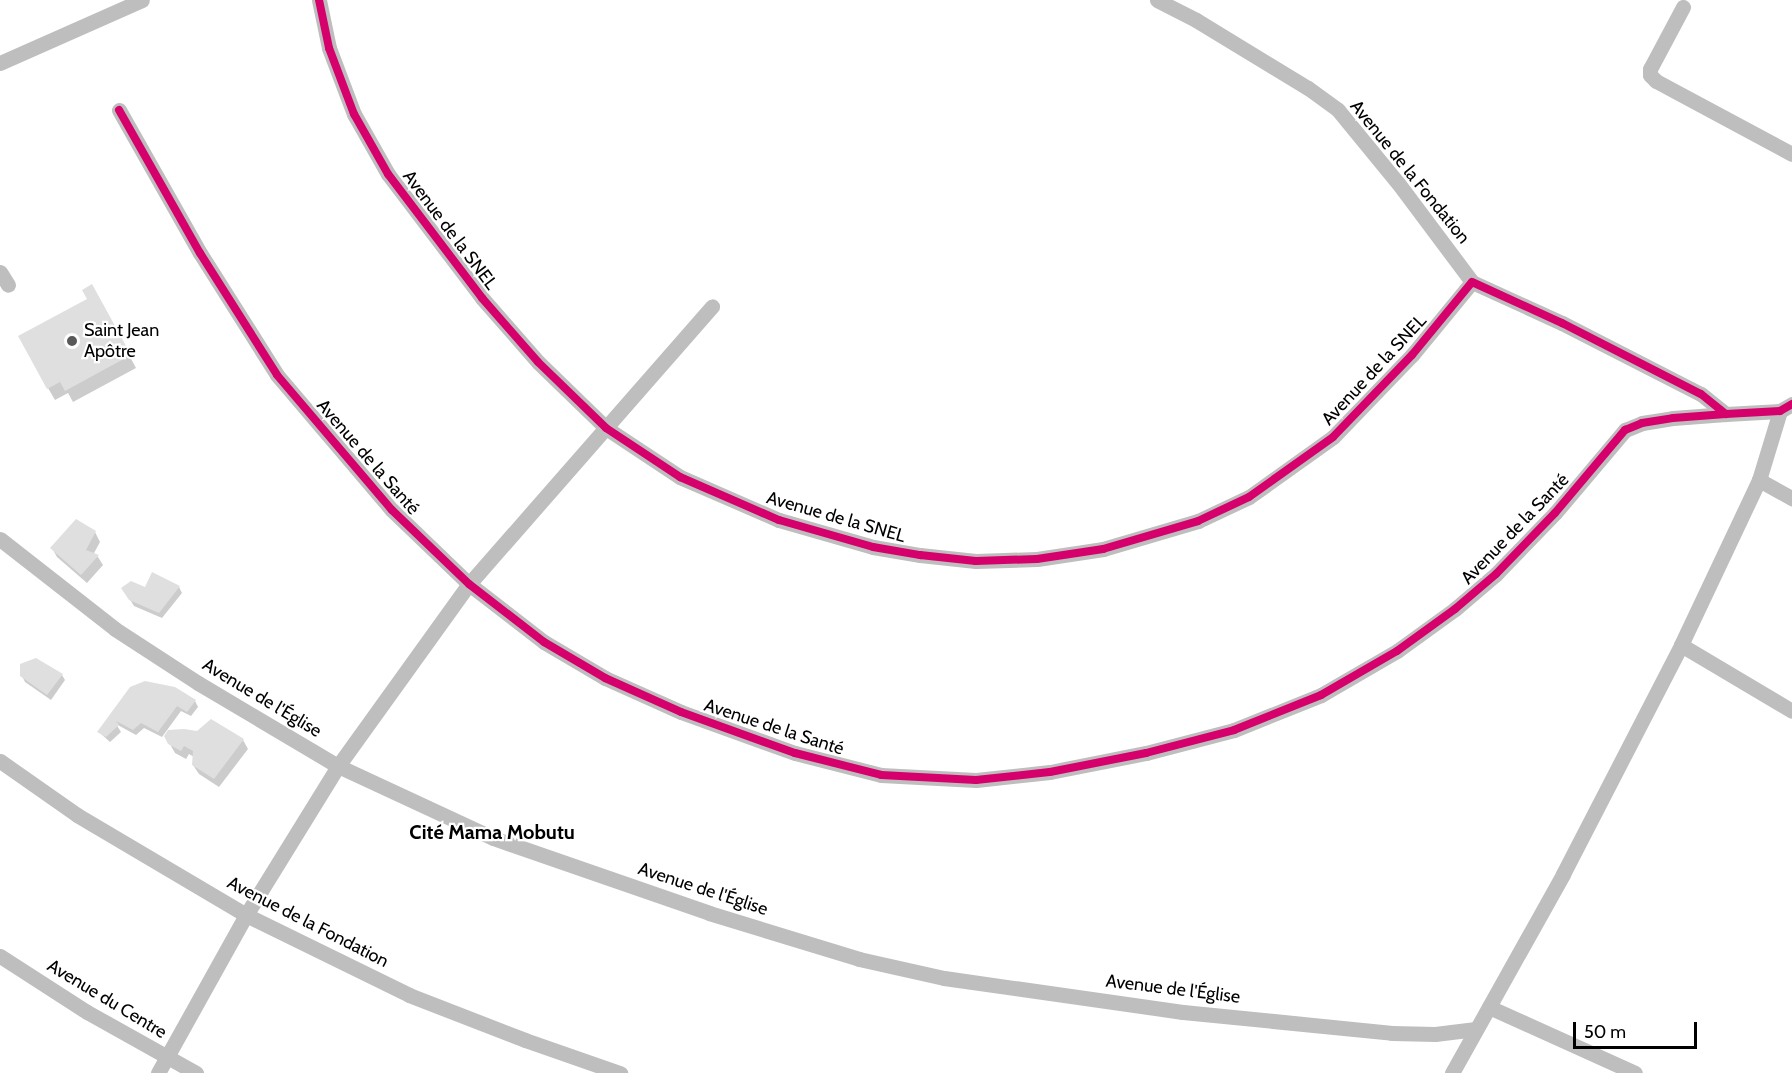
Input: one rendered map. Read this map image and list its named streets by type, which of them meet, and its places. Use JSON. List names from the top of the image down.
{
  "streets": {
    "street": [
      "Avenue de la Fondation",
      "Avenue de la SNEL",
      "Avenue de la Santé",
      "Avenue de l'Église",
      "Avenue du Centre"
    ]
  },
  "crossings": [
    ["Avenue de la Fondation", "Avenue de la SNEL"]
  ],
  "districts": ["Cité Mama Mobutu"],
  "places": ["Saint Jean Apôtre"],
  "scale_bar": "50 m"
}
